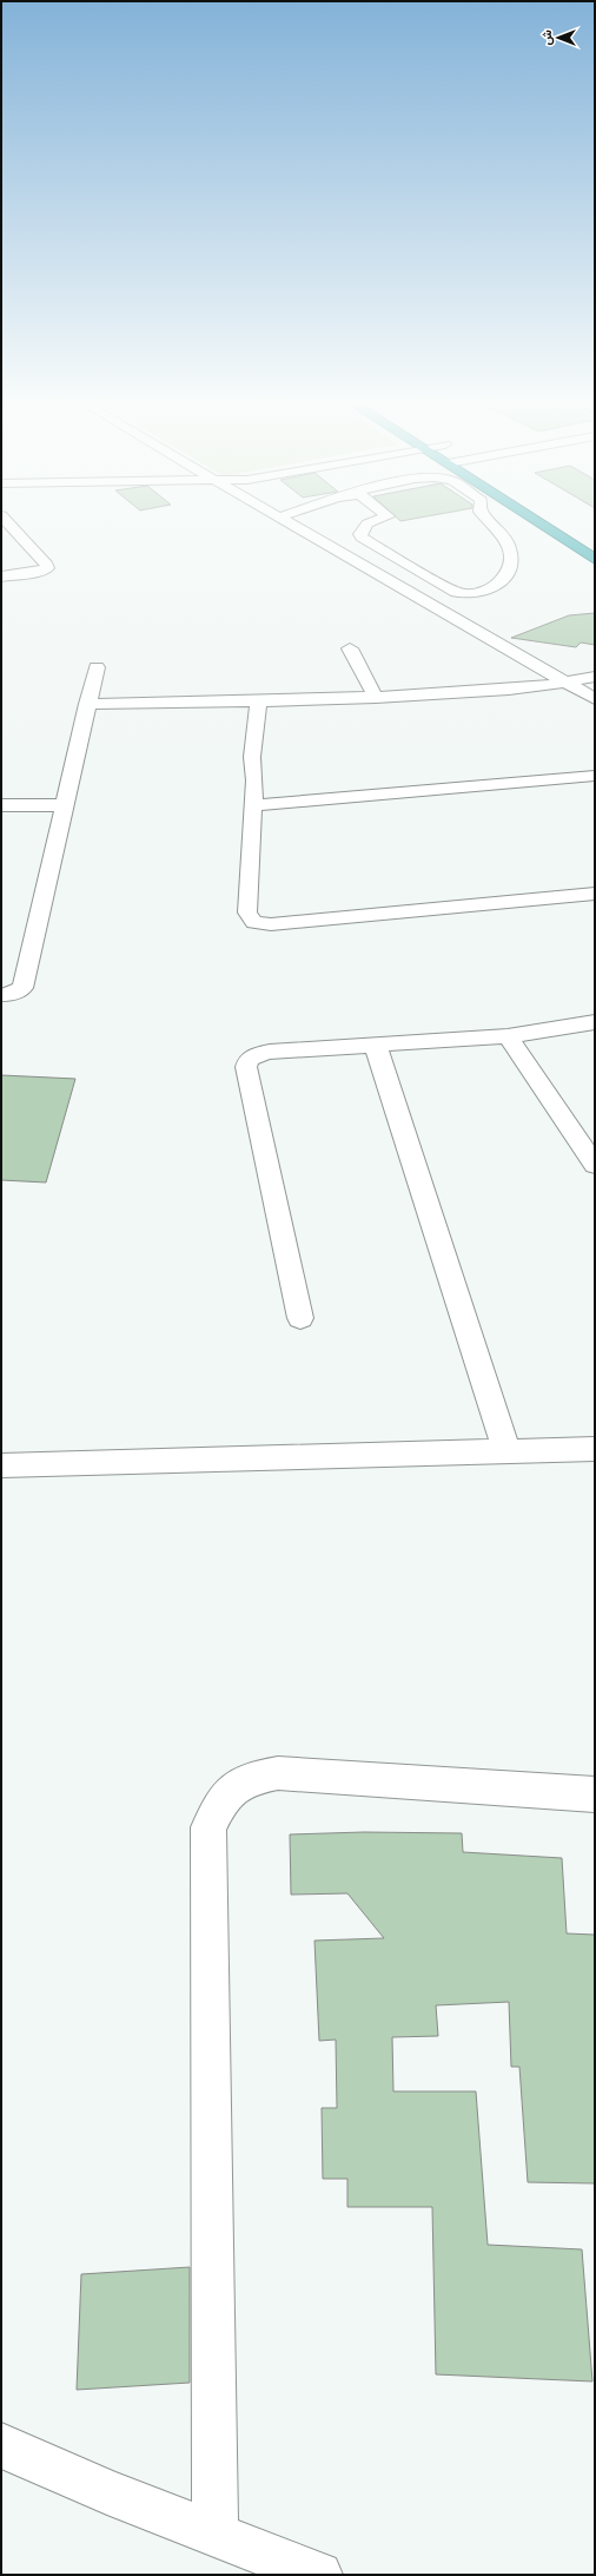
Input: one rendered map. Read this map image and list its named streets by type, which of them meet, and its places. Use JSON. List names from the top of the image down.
{
  "north": "left"
}
